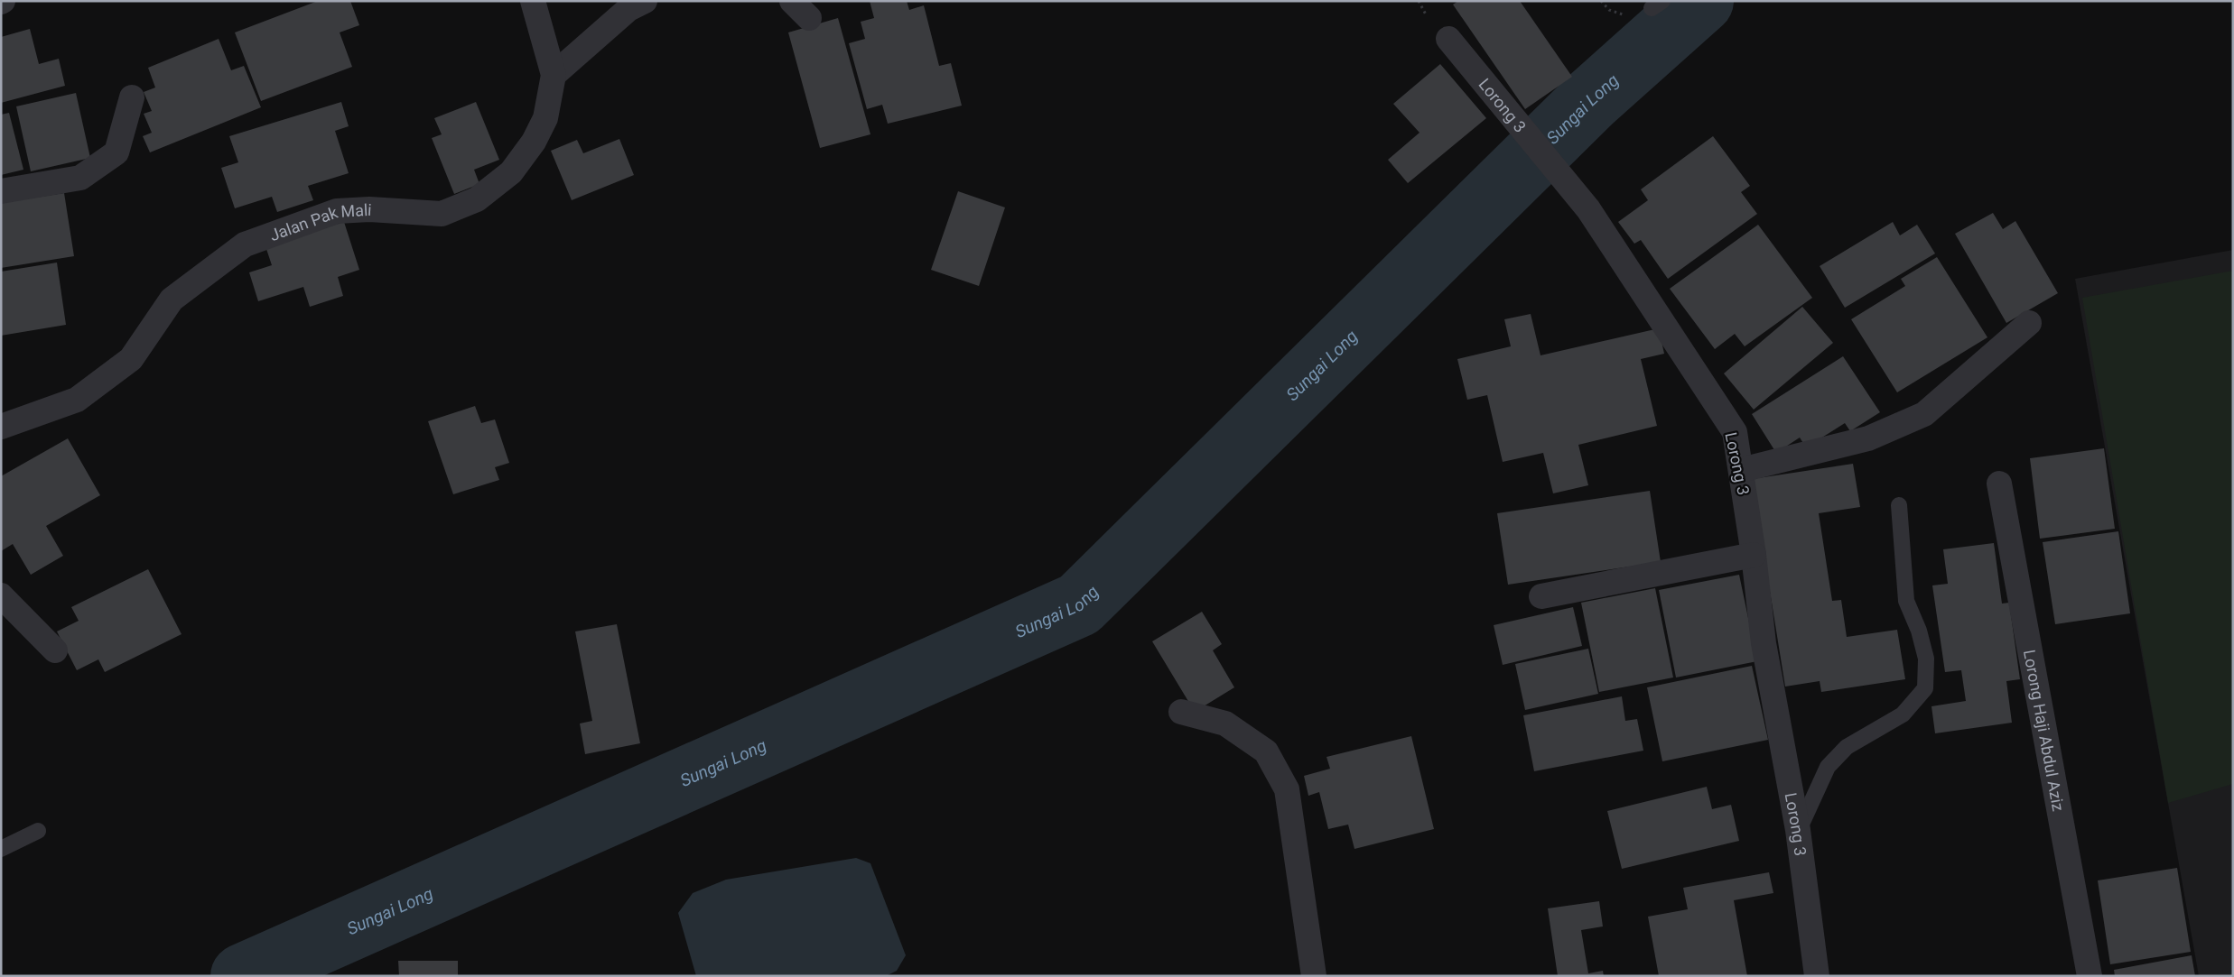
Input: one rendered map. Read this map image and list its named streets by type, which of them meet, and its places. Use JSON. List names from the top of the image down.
{
  "streets": {
    "street": ["Lorong 3", "Jalan Pak Mali", "Lorong Haji Abdul Aziz"]
  },
  "water": ["Sungai Long"]
}
